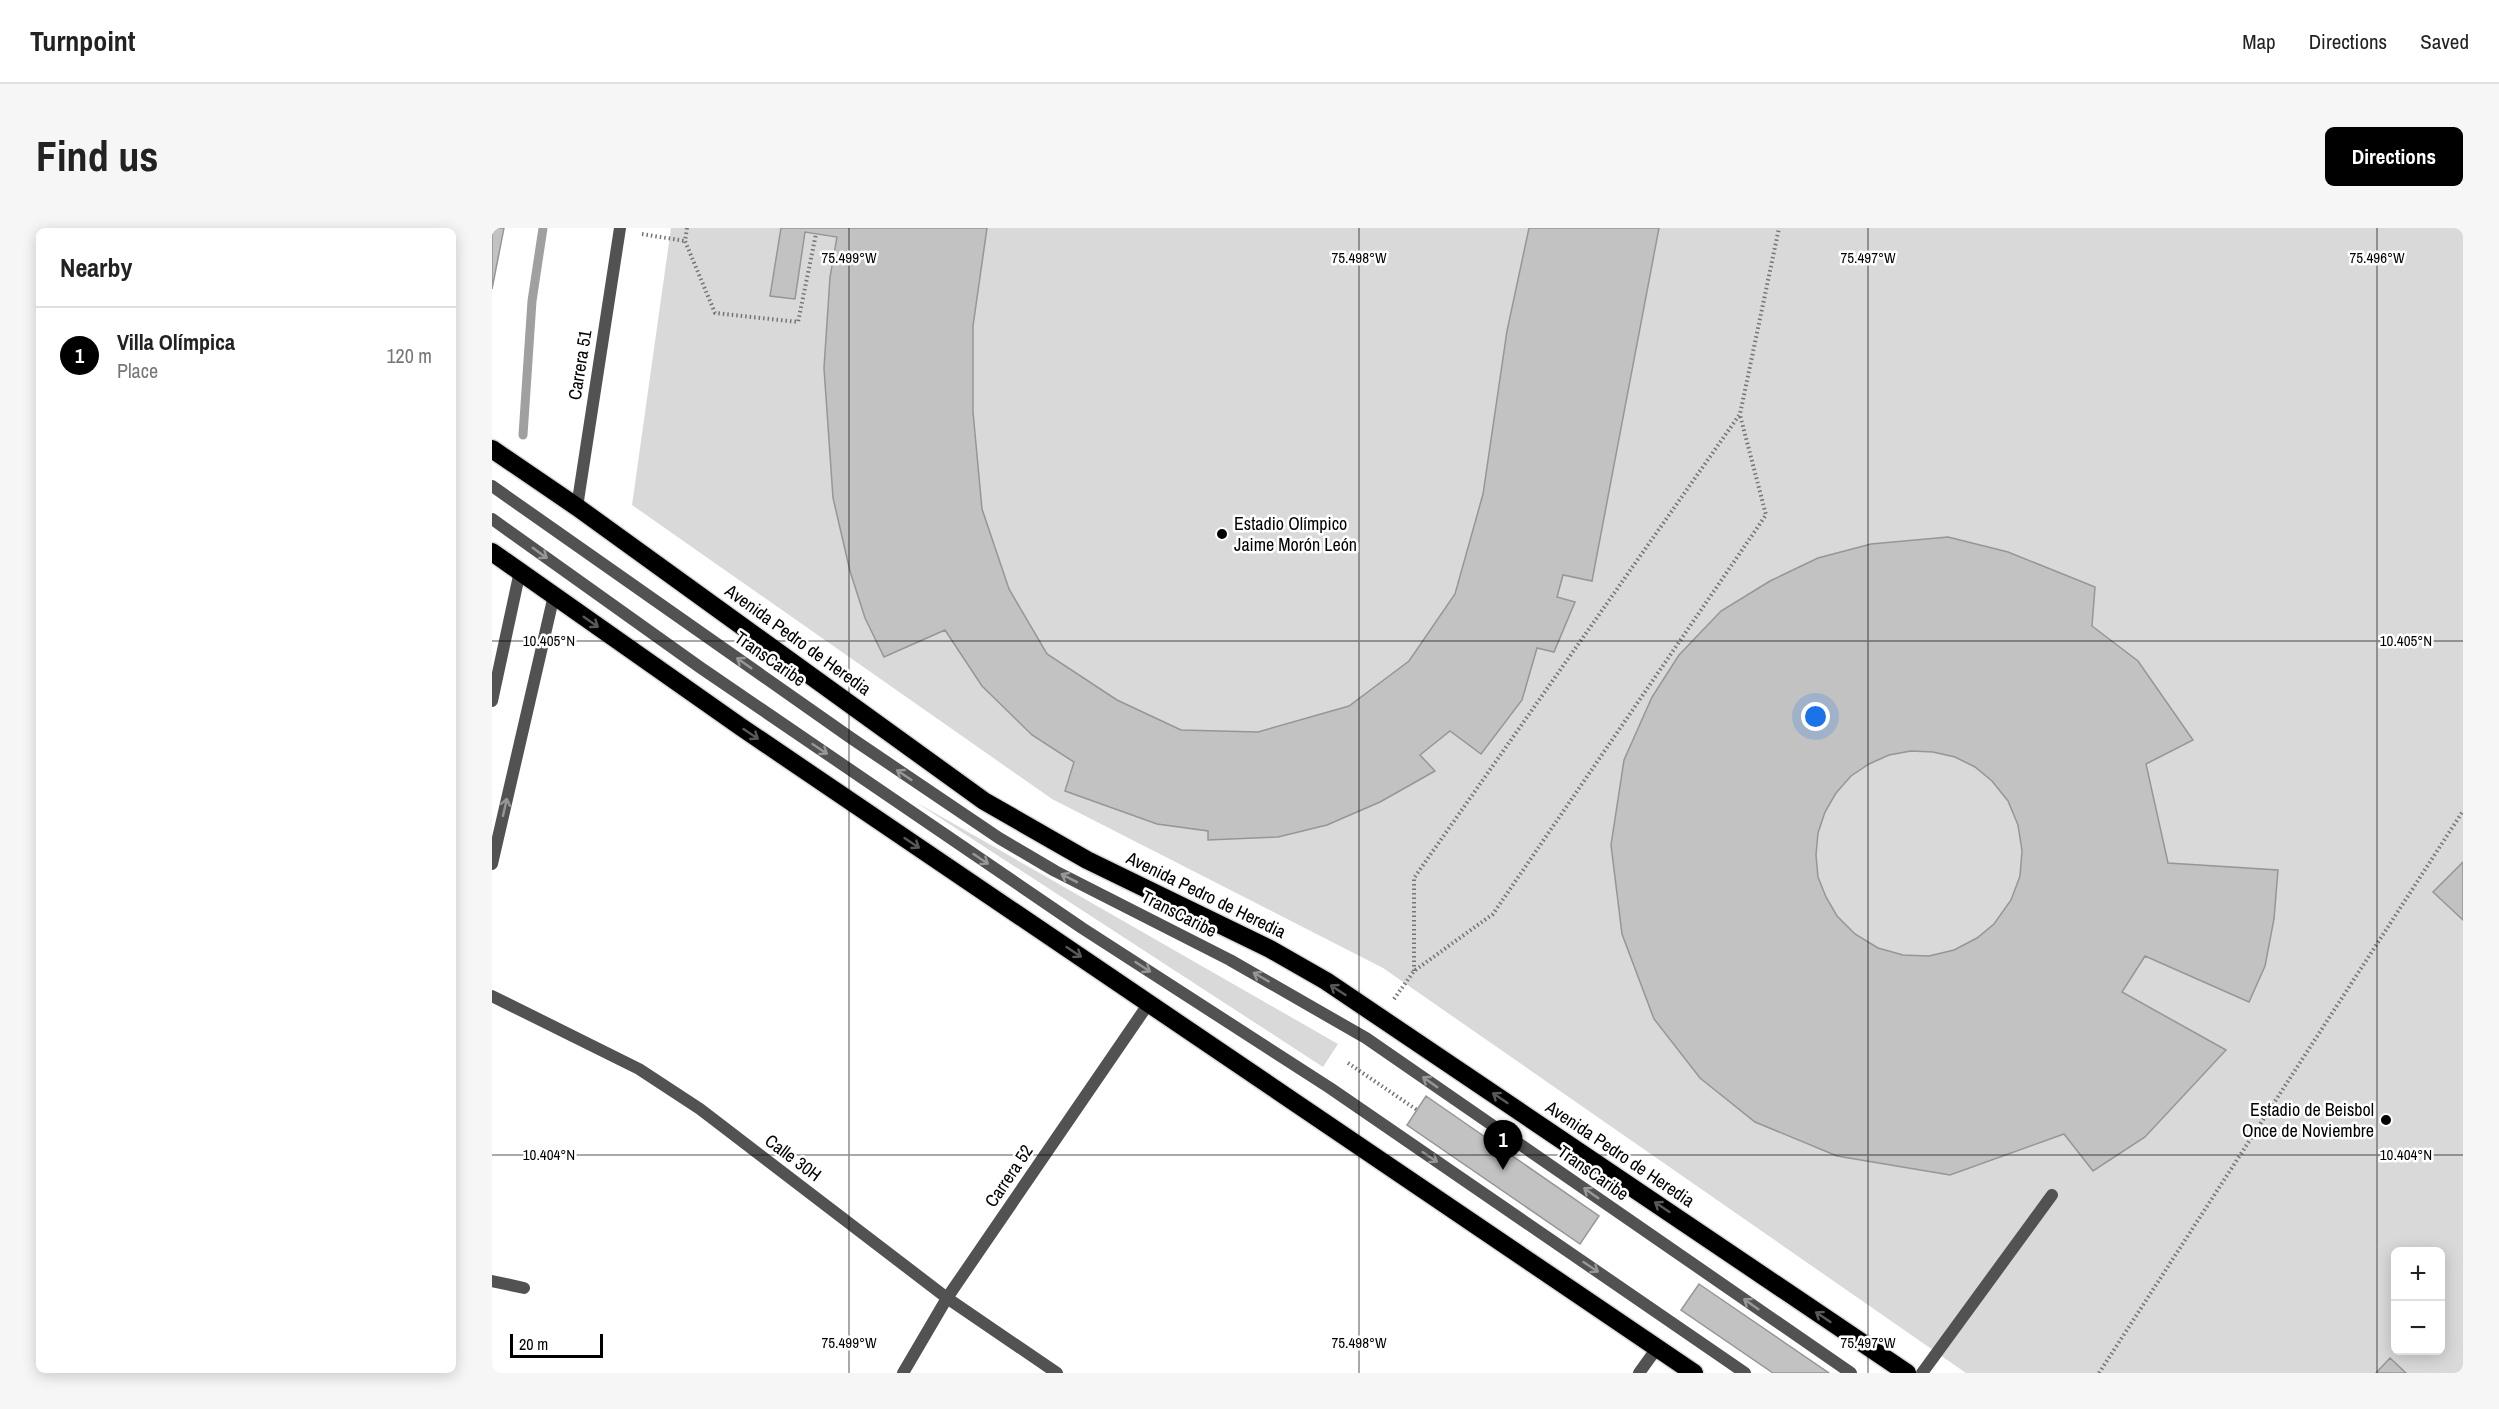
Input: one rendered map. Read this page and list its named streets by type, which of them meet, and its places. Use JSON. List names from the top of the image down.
{
  "streets": {
    "highway": ["Avenida Pedro de Heredia"],
    "street": [
      "Carrera 51",
      "TransCaribe",
      "Calle 30H",
      "Carrera 52"
    ]
  },
  "crossings": [
    ["Carrera 51", "Avenida Pedro de Heredia"],
    ["Calle 30H", "Carrera 52"]
  ],
  "places": ["Estadio Olímpico Jaime Morón León", "Estadio de Beisbol Once de Noviembre"],
  "scale_bar": "20 m",
  "page": {
    "header": "Turnpoint",
    "nav": ["Map", "Directions", "Saved"],
    "buttons": "Directions",
    "title": "Find us",
    "heading": "Nearby",
    "list": [
      {
        "mark": "1",
        "name": "Villa Olímpica",
        "note": "Place",
        "value": "120 m"
      }
    ],
    "pins": "1",
    "map_buttons": ["+", "−"],
    "scale": "20 m"
  },
  "coordinates": [
    "75.499°W",
    "75.498°W",
    "75.497°W",
    "75.496°W",
    "10.405°N",
    "10.404°N"
  ]
}
